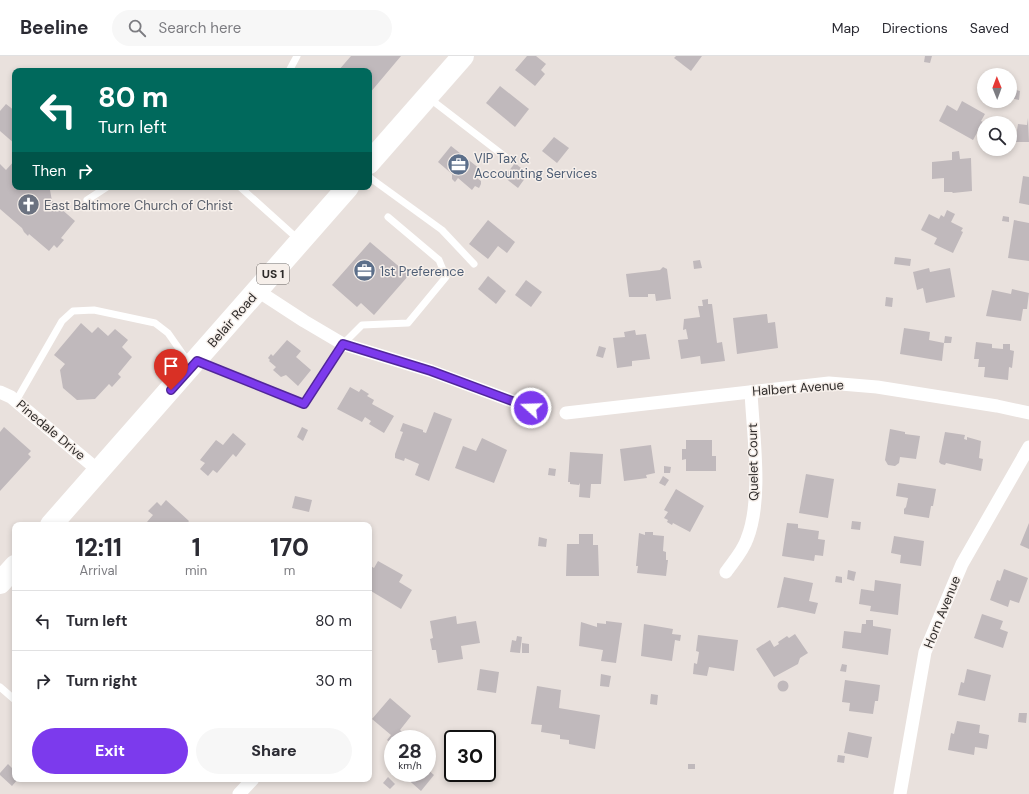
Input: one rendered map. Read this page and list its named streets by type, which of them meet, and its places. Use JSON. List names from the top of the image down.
{
  "streets": {
    "highway": ["US 1", "Belair Road"],
    "street": [
      "Halbert Avenue",
      "Pinedale Drive",
      "Quelet Court",
      "Horn Avenue"
    ]
  },
  "crossings": [
    ["Belair Road", "Pinedale Drive"],
    ["Halbert Avenue", "Quelet Court"]
  ],
  "places": {
    "office": ["VIP Tax & Accounting Services", "1st Preference"],
    "church": ["East Baltimore Church of Christ"]
  },
  "north": "top",
  "page": {
    "header": "Beeline",
    "search": "Search here",
    "nav": ["Map", "Directions", "Saved"],
    "turn": ["80 m", "Turn left"],
    "then": "Then",
    "eta": [
      "12:11",
      "Arrival",
      "1",
      "min",
      "170",
      "m"
    ],
    "list": [
      {
        "name": "Turn left",
        "value": "80 m"
      },
      {
        "name": "Turn right",
        "value": "30 m"
      }
    ],
    "buttons": ["Exit", "Share"],
    "speed": "28 km/h",
    "limit": "30"
  }
}
